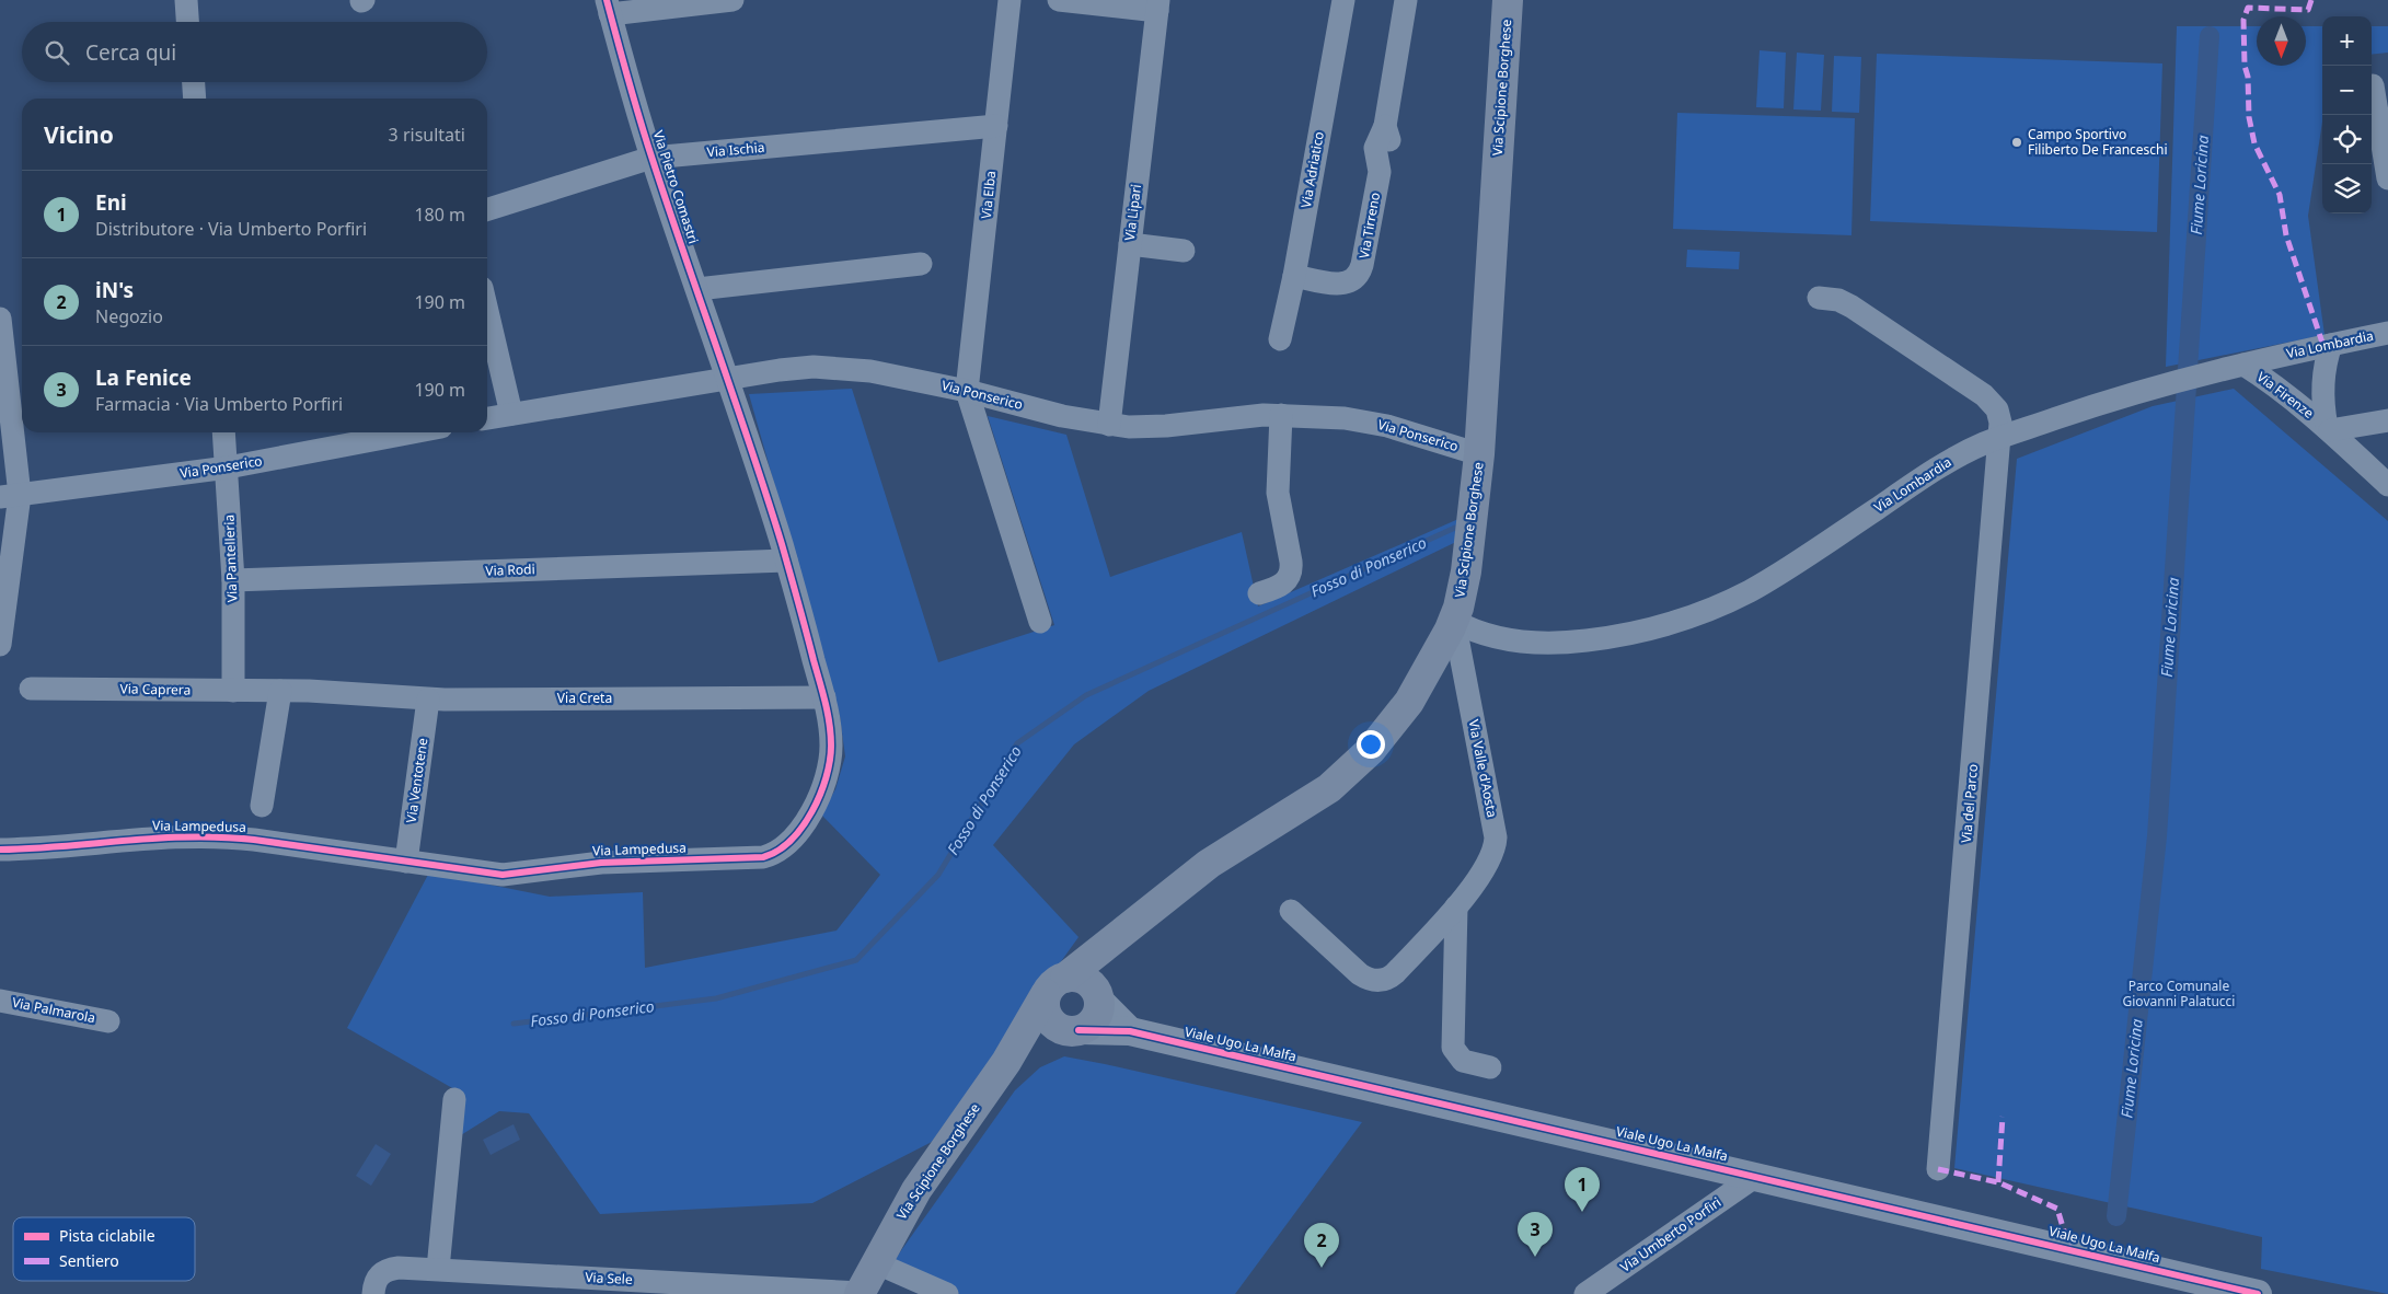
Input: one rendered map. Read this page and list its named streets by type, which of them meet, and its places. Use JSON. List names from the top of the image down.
{
  "streets": {
    "main road": ["Via Scipione Borghese"],
    "street": [
      "Via Ischia",
      "Via Adriatico",
      "Via Pietro Comastri",
      "Via Elba",
      "Via Lipari",
      "Via Tirreno",
      "Via Lombardia",
      "Via Ponserico",
      "Via Firenze",
      "Via Pantelleria",
      "Via Rodi",
      "Via Caprera",
      "Via Creta",
      "Via Valle d'Aosta",
      "Via Ventotene",
      "Via del Parco",
      "Via Lampedusa",
      "Via Palmarola",
      "Viale Ugo La Malfa",
      "Via Umberto Porfiri",
      "Via Sele"
    ]
  },
  "crossings": [
    ["Via Scipione Borghese", "Via Lombardia"],
    ["Via Scipione Borghese", "Via Ponserico"],
    ["Via Scipione Borghese", "Via Valle d'Aosta"],
    ["Via Scipione Borghese", "Viale Ugo La Malfa"],
    ["Via Scipione Borghese", "Via Sele"],
    ["Via Ischia", "Via Pietro Comastri"],
    ["Via Ischia", "Via Elba"],
    ["Via Adriatico", "Via Tirreno"],
    ["Via Pietro Comastri", "Via Ponserico"],
    ["Via Pietro Comastri", "Via Lampedusa"],
    ["Via Elba", "Via Ponserico"],
    ["Via Lipari", "Via Ponserico"],
    ["Via Lombardia", "Via Firenze"],
    ["Via Lombardia", "Via Valle d'Aosta"],
    ["Via Lombardia", "Via del Parco"],
    ["Via Ponserico", "Via Pantelleria"],
    ["Via Ponserico", "Via Lampedusa"],
    ["Via Pantelleria", "Via Rodi"],
    ["Via Pantelleria", "Via Caprera"],
    ["Via Rodi", "Via Lampedusa"],
    ["Via Caprera", "Via Creta"],
    ["Via Creta", "Via Ventotene"],
    ["Via Creta", "Via Lampedusa"],
    ["Via Ventotene", "Via Lampedusa"],
    ["Viale Ugo La Malfa", "Via Umberto Porfiri"]
  ],
  "water": ["Fiume Loricina", "Fosso di Ponserico"],
  "parks": ["Parco Comunale Giovanni Palatucci"],
  "places": ["Campo Sportivo Filiberto De Franceschi"],
  "legend": ["Pista ciclabile", "Sentiero"],
  "north": "bottom",
  "page": {
    "map_buttons": ["+", "−"],
    "search": "Cerca qui",
    "heading": ["Vicino", "3 risultati"],
    "list": [
      {
        "mark": "1",
        "name": "Eni",
        "note": "Distributore · Via Umberto Porfiri",
        "value": "180 m"
      },
      {
        "mark": "2",
        "name": "iN's",
        "note": "Negozio",
        "value": "190 m"
      },
      {
        "mark": "3",
        "name": "La Fenice",
        "note": "Farmacia · Via Umberto Porfiri",
        "value": "190 m"
      }
    ],
    "pins": ["1", "3", "2"]
  }
}
